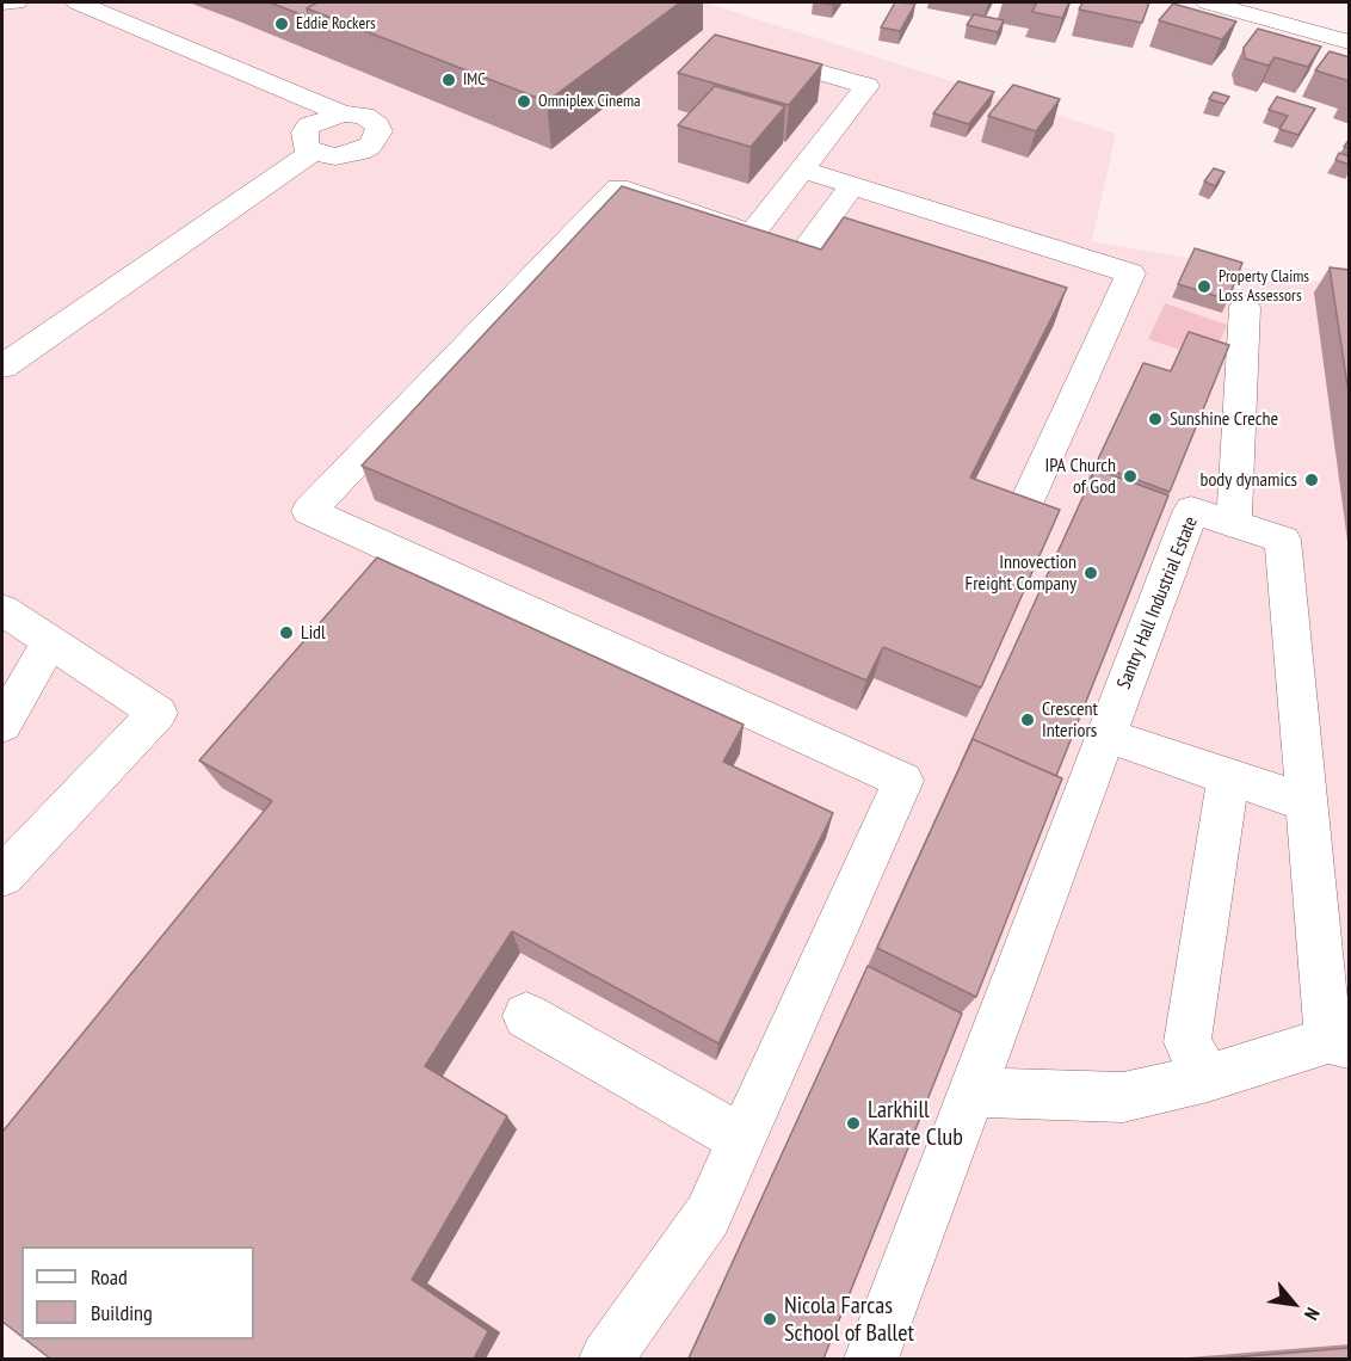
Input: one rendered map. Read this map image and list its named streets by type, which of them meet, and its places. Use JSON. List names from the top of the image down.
{
  "streets": {
    "street": ["Santry Hall Industrial Estate"]
  },
  "places": [
    "Eddie Rockers",
    "IMC",
    "Omniplex Cinema",
    "Property Claims Loss Assessors",
    "Sunshine Creche",
    "IPA Church of God",
    "body dynamics",
    "Innovection Freight Company",
    "Lidl",
    "Crescent Interiors",
    "Larkhill Karate Club",
    "Nicola Farcas School of Ballet"
  ],
  "legend": ["Road", "Building"],
  "north": "bottom right"
}
